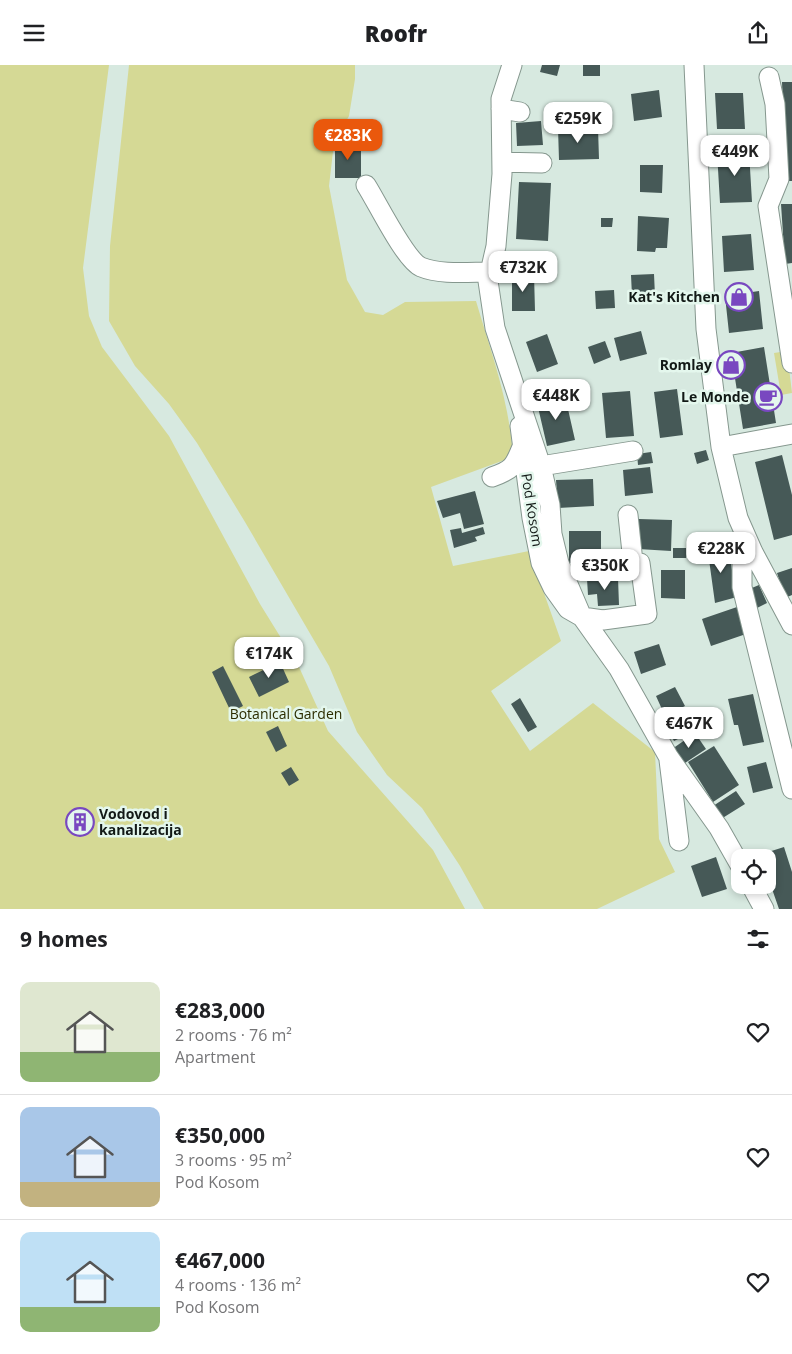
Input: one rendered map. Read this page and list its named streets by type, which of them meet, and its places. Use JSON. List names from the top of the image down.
{
  "streets": {
    "street": ["Pod Kosom"]
  },
  "parks": ["Botanical Garden"],
  "places": {
    "shop": ["Kat's Kitchen", "Romlay"],
    "cafe": ["Le Monde"],
    "building": ["Vodovod i kanalizacija"]
  },
  "page": {
    "header": "Roofr",
    "price": [
      "€259K",
      "€283K",
      "€449K",
      "€732K",
      "€448K",
      "€228K",
      "€350K",
      "€174K",
      "€467K"
    ],
    "heading": "9 homes",
    "list": [
      {
        "name": "€283,000",
        "note": "2 rooms · 76 m² · Apartment"
      },
      {
        "name": "€350,000",
        "note": "3 rooms · 95 m² · Pod Kosom"
      },
      {
        "name": "€467,000",
        "note": "4 rooms · 136 m² · Pod Kosom"
      }
    ]
  }
}
